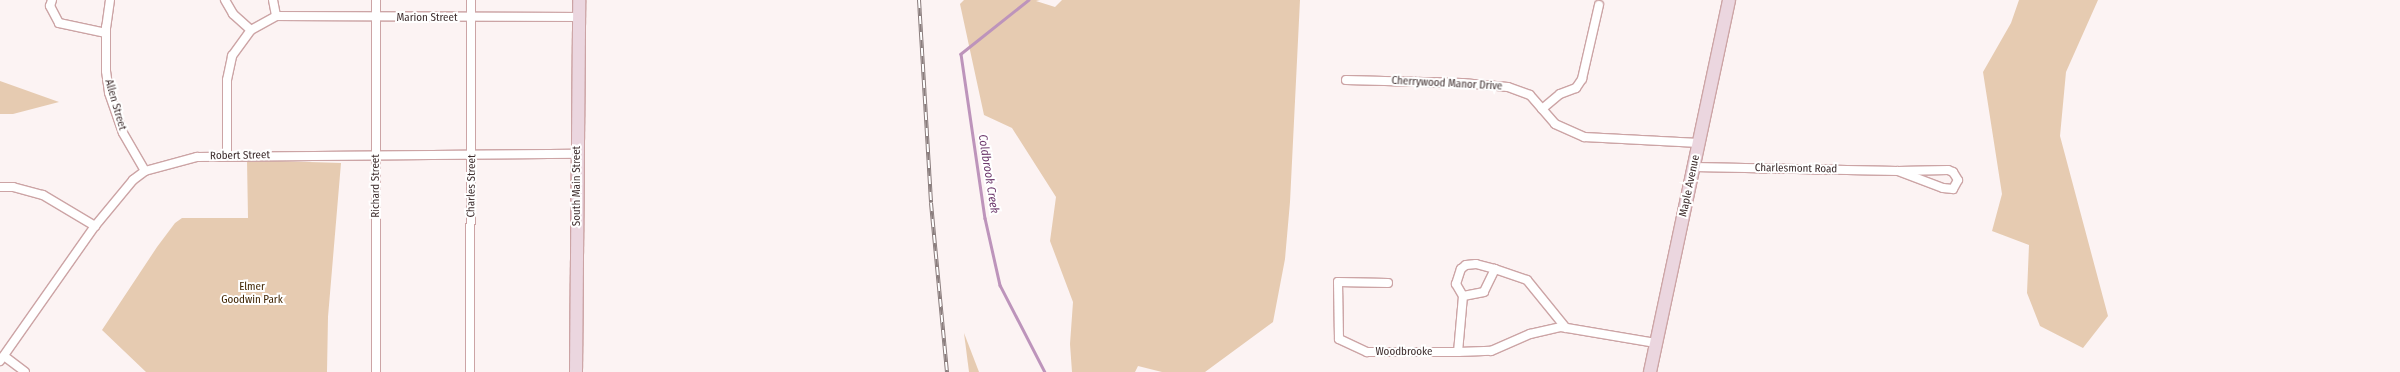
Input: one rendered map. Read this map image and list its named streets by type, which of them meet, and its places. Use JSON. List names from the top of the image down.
{
  "streets": {
    "main road": ["South Main Street", "Maple Avenue"],
    "street": [
      "Marion Street",
      "Cherrywood Manor Drive",
      "Allen Street",
      "Robert Street",
      "Charlesmont Road",
      "Richard Street",
      "Charles Street",
      "Woodbrooke"
    ]
  },
  "crossings": [
    ["Marion Street", "Richard Street"],
    ["Marion Street", "Charles Street"],
    ["Marion Street", "South Main Street"],
    ["Cherrywood Manor Drive", "Maple Avenue"],
    ["Allen Street", "Robert Street"],
    ["Robert Street", "Richard Street"],
    ["Robert Street", "Charles Street"],
    ["Robert Street", "South Main Street"],
    ["Charlesmont Road", "Maple Avenue"],
    ["Maple Avenue", "Woodbrooke"]
  ],
  "water": ["Coldbrook Creek"],
  "parks": ["Elmer Goodwin Park"]
}
